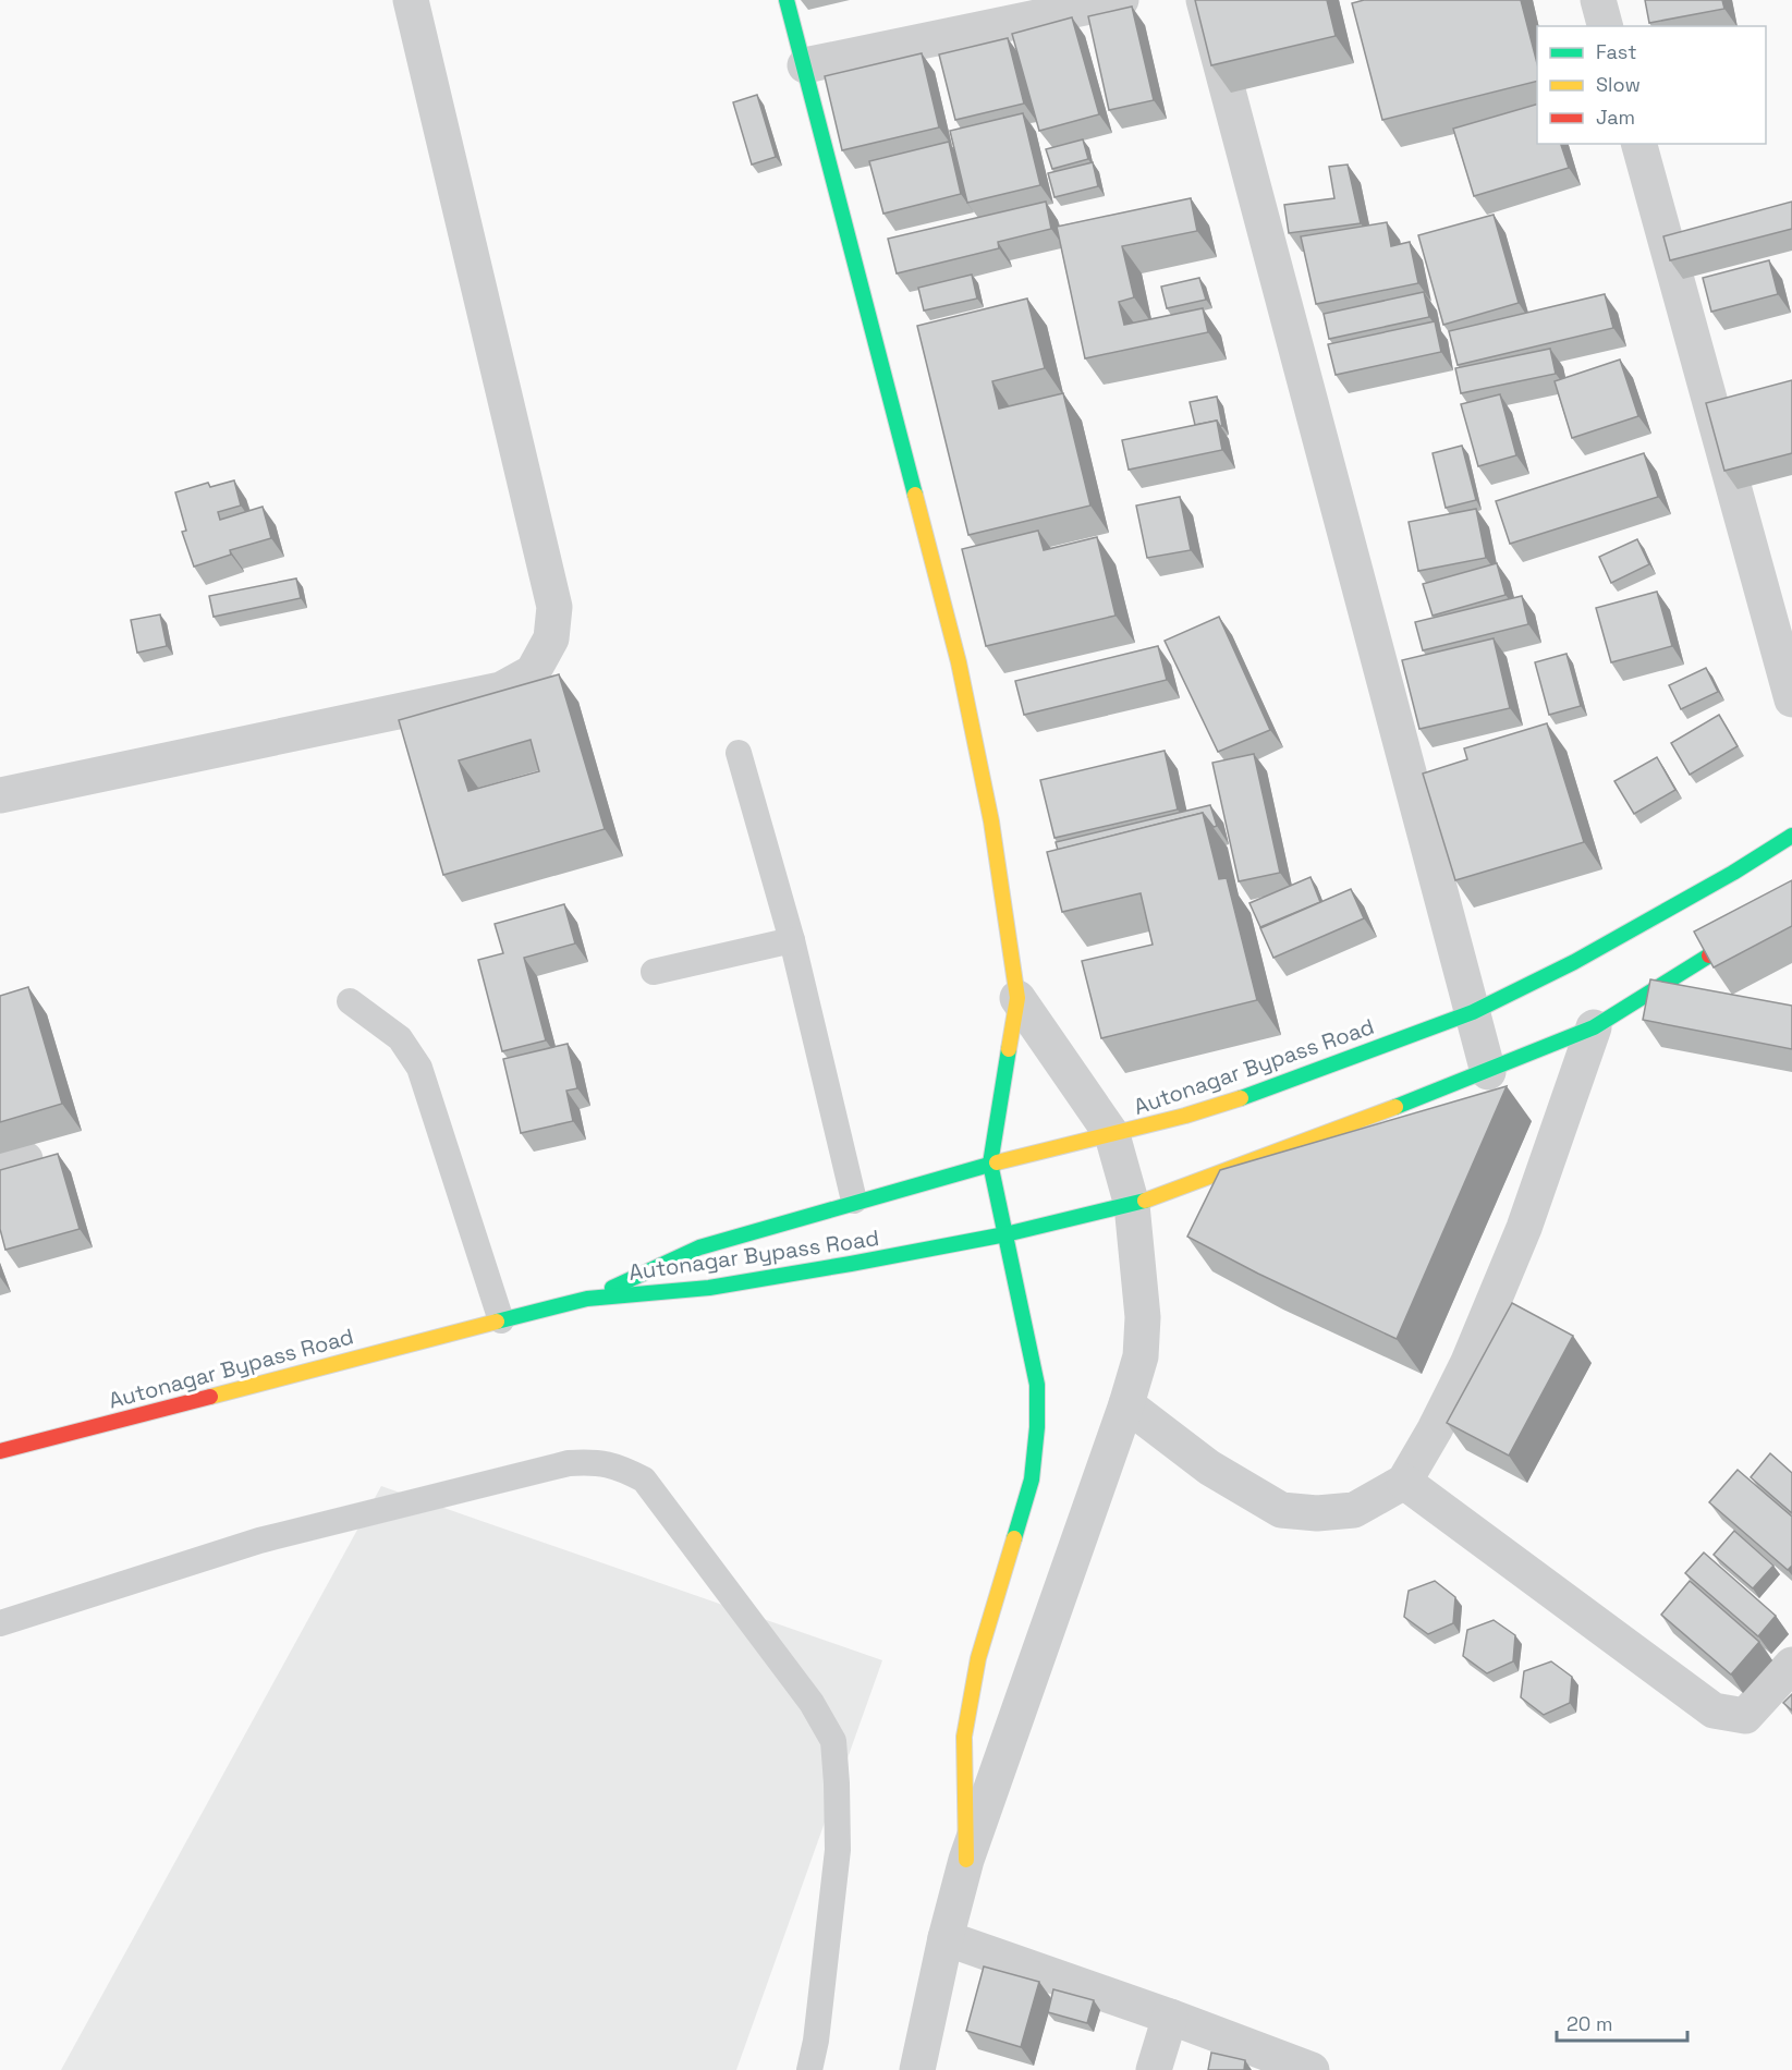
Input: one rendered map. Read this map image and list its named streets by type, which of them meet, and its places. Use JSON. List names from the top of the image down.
{
  "streets": {
    "main road": ["Autonagar Bypass Road"]
  },
  "legend": ["Fast", "Slow", "Jam"],
  "scale_bar": "20 m"
}
